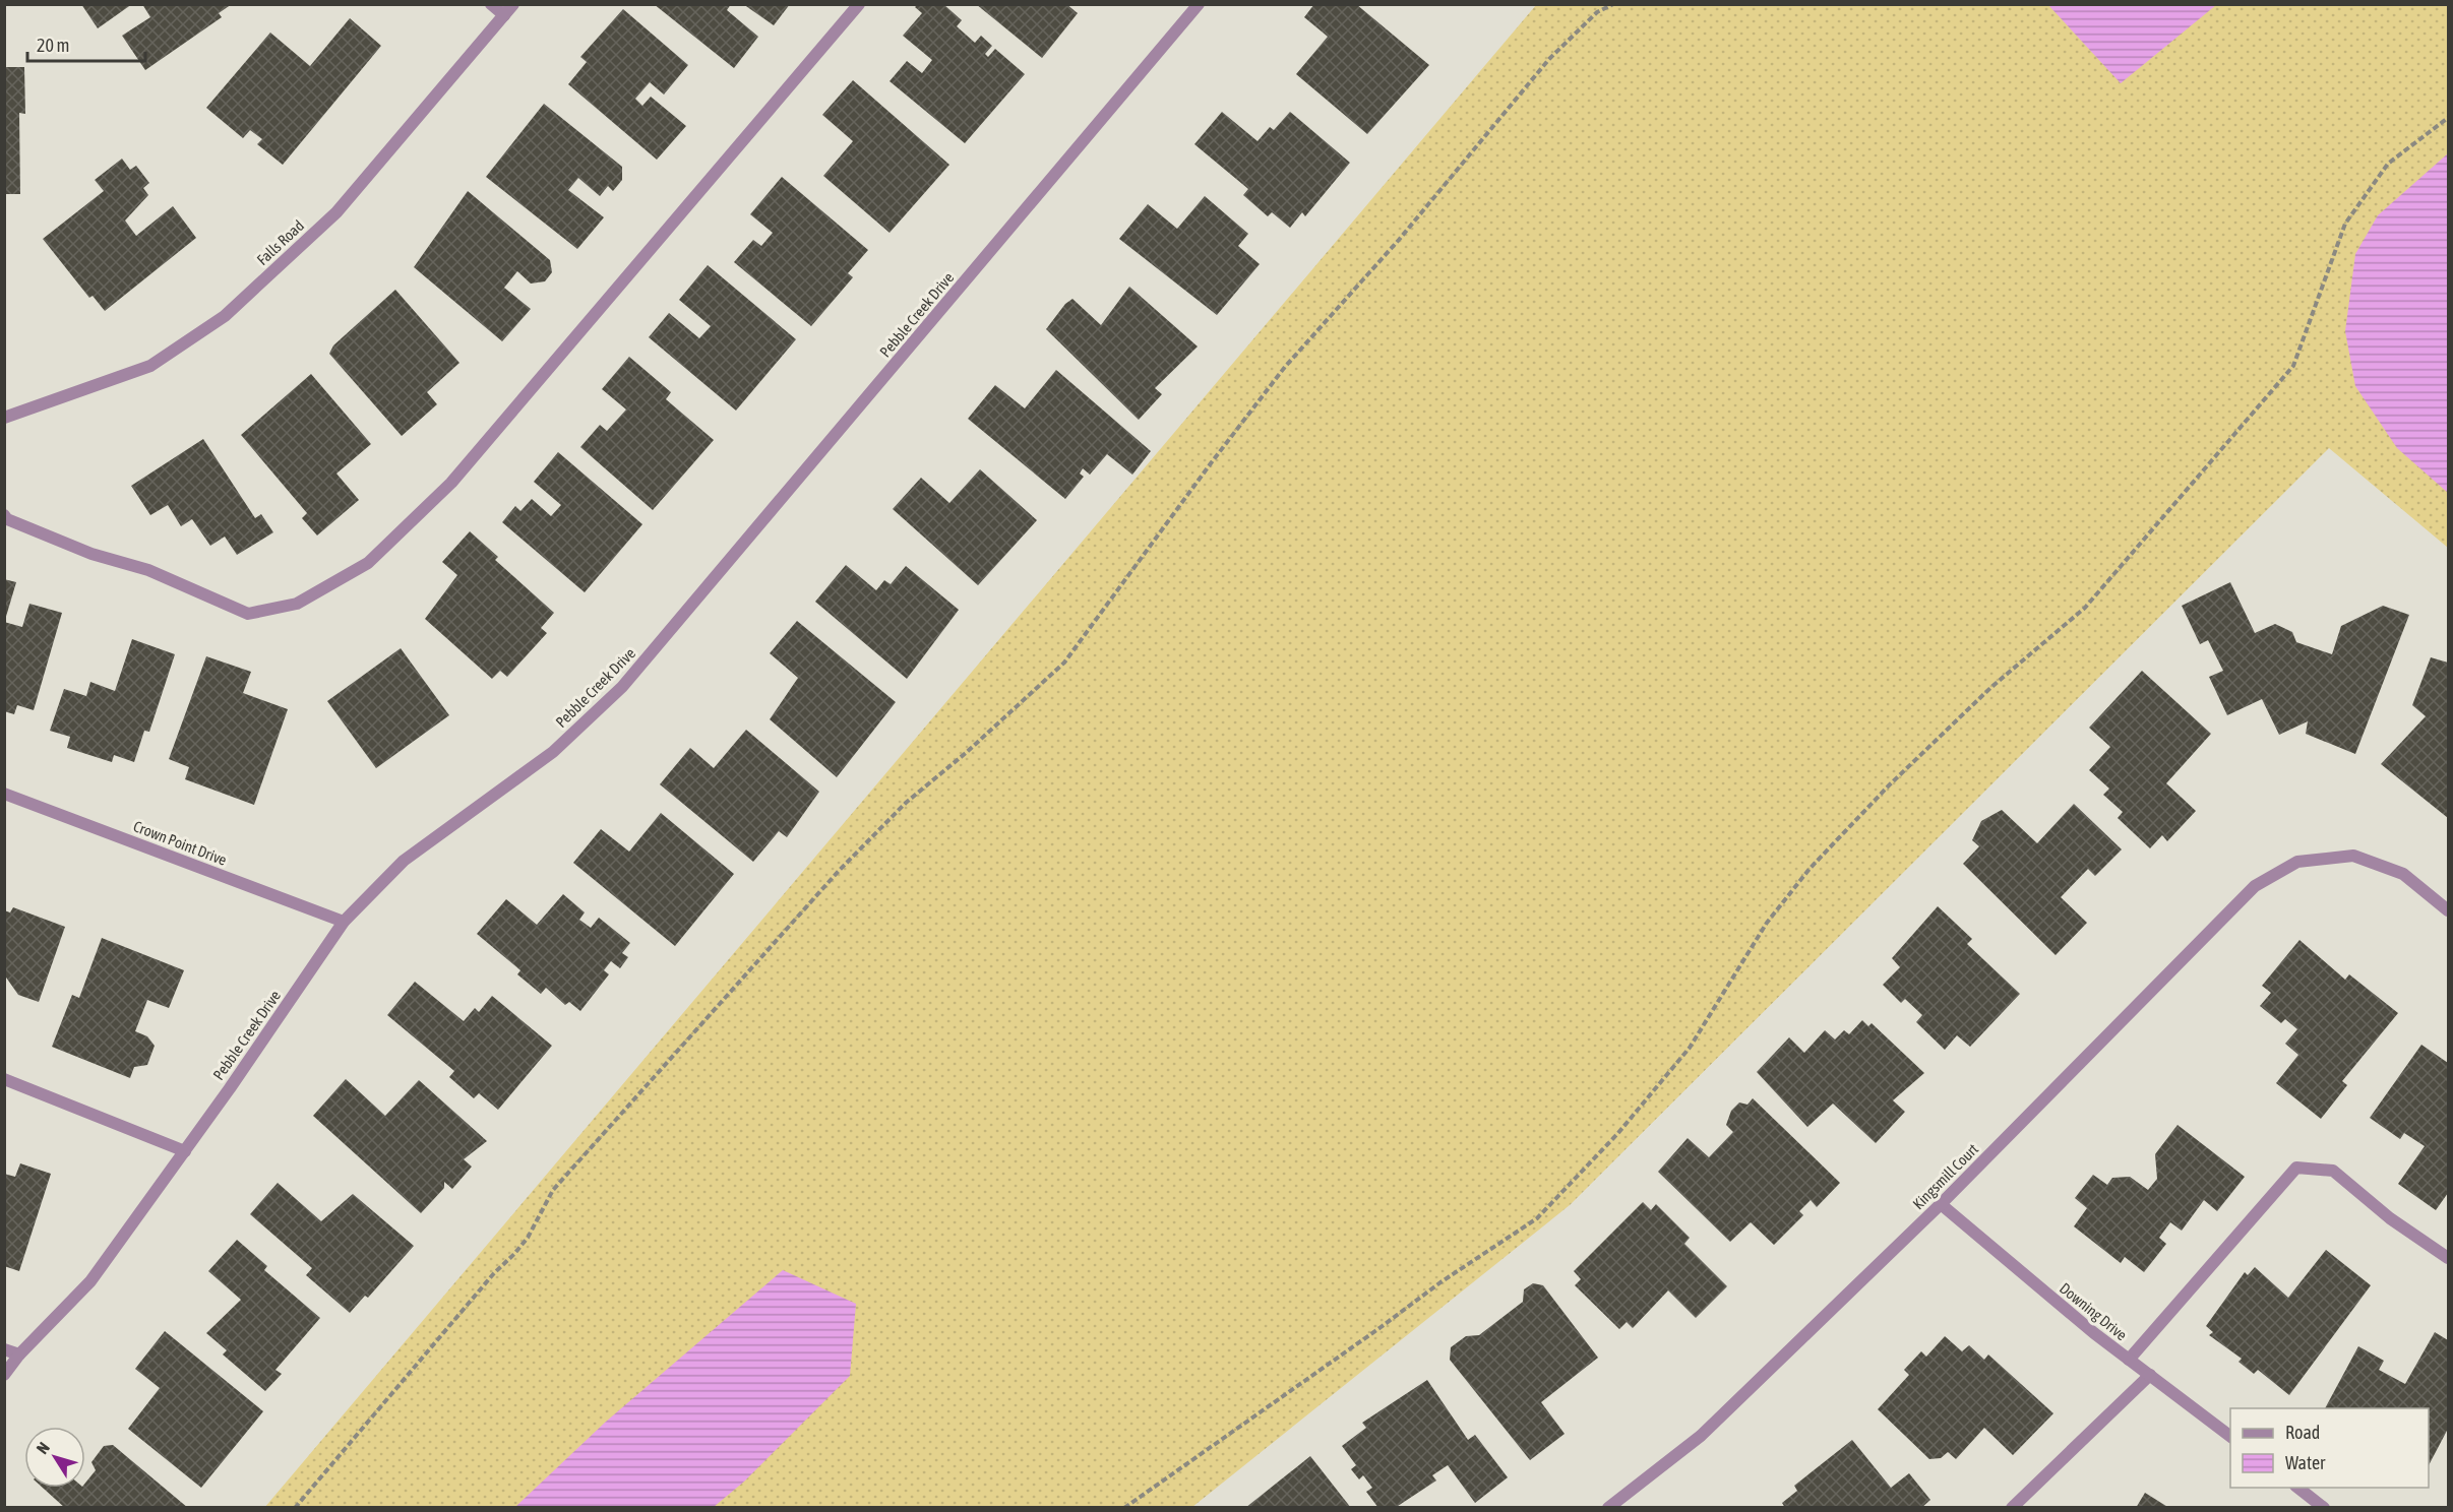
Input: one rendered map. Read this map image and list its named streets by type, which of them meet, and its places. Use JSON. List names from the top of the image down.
{
  "streets": {
    "street": [
      "Falls Road",
      "Pebble Creek Drive",
      "Crown Point Drive",
      "Kingsmill Court",
      "Downing Drive"
    ]
  },
  "crossings": [
    ["Pebble Creek Drive", "Crown Point Drive"],
    ["Kingsmill Court", "Downing Drive"]
  ],
  "legend": ["Road", "Water"],
  "scale_bar": "20 m",
  "north": "top left"
}
